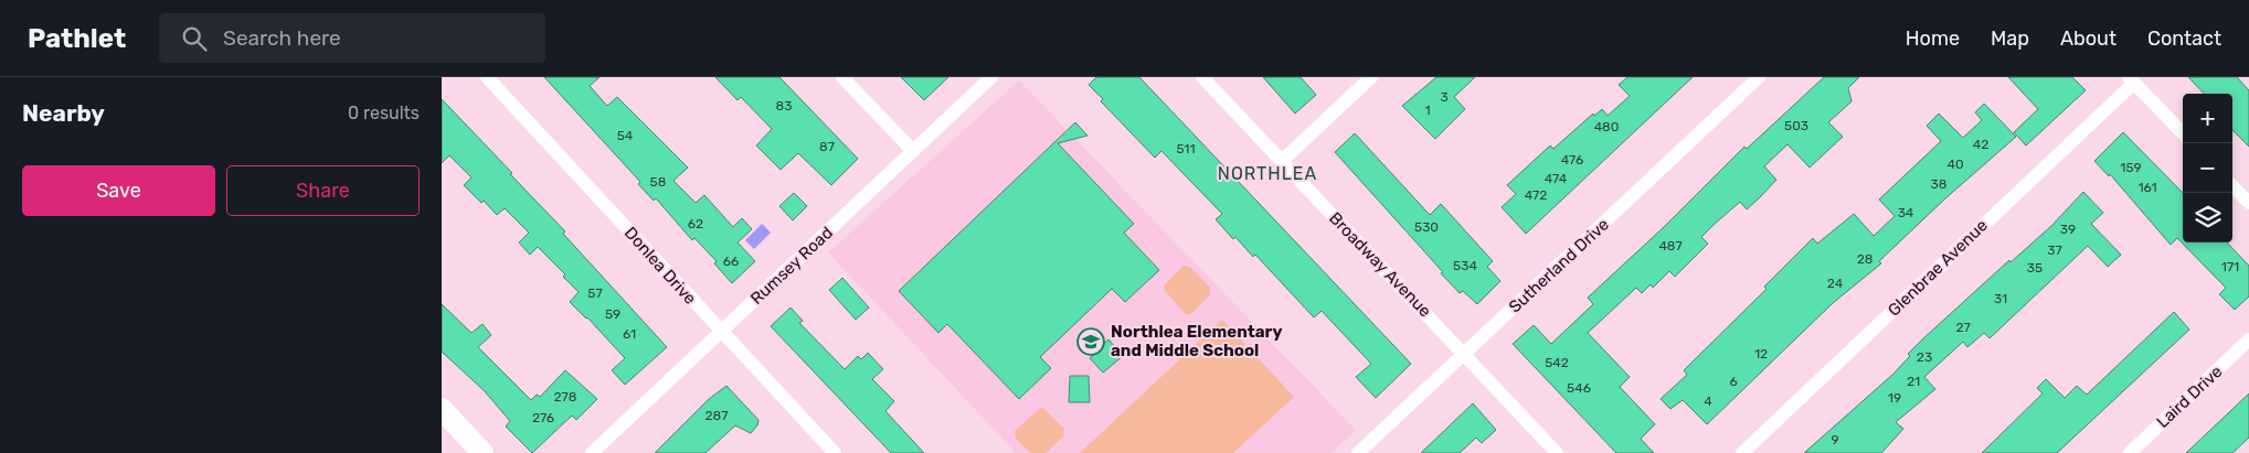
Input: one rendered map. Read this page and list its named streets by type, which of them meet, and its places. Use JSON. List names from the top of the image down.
{
  "streets": {
    "street": [
      "Broadway Avenue",
      "Donlea Drive",
      "Rumsey Road",
      "Sutherland Drive",
      "Glenbrae Avenue",
      "Laird Drive"
    ]
  },
  "crossings": [
    ["Broadway Avenue", "Sutherland Drive"],
    ["Donlea Drive", "Rumsey Road"]
  ],
  "districts": ["NORTHLEA"],
  "places": {
    "school or university": ["Northlea Elementary and Middle School"]
  },
  "house_numbers": [
    "3",
    "83",
    "1",
    "503",
    "480",
    "54",
    "42",
    "87",
    "511",
    "476",
    "40",
    "159",
    "474",
    "58",
    "38",
    "161",
    "472",
    "34",
    "62",
    "530",
    "39",
    "487",
    "37",
    "28",
    "66",
    "534",
    "171",
    "35",
    "24",
    "57",
    "31",
    "59",
    "27",
    "61",
    "12",
    "23",
    "542",
    "6",
    "21",
    "546",
    "278",
    "19",
    "4",
    "287",
    "276",
    "9"
  ],
  "page": {
    "header": "Pathlet",
    "search": "Search here",
    "nav": [
      "Home",
      "Map",
      "About",
      "Contact"
    ],
    "heading": ["Nearby", "0 results"],
    "map_buttons": ["+", "−"],
    "buttons": ["Save", "Share"]
  }
}
